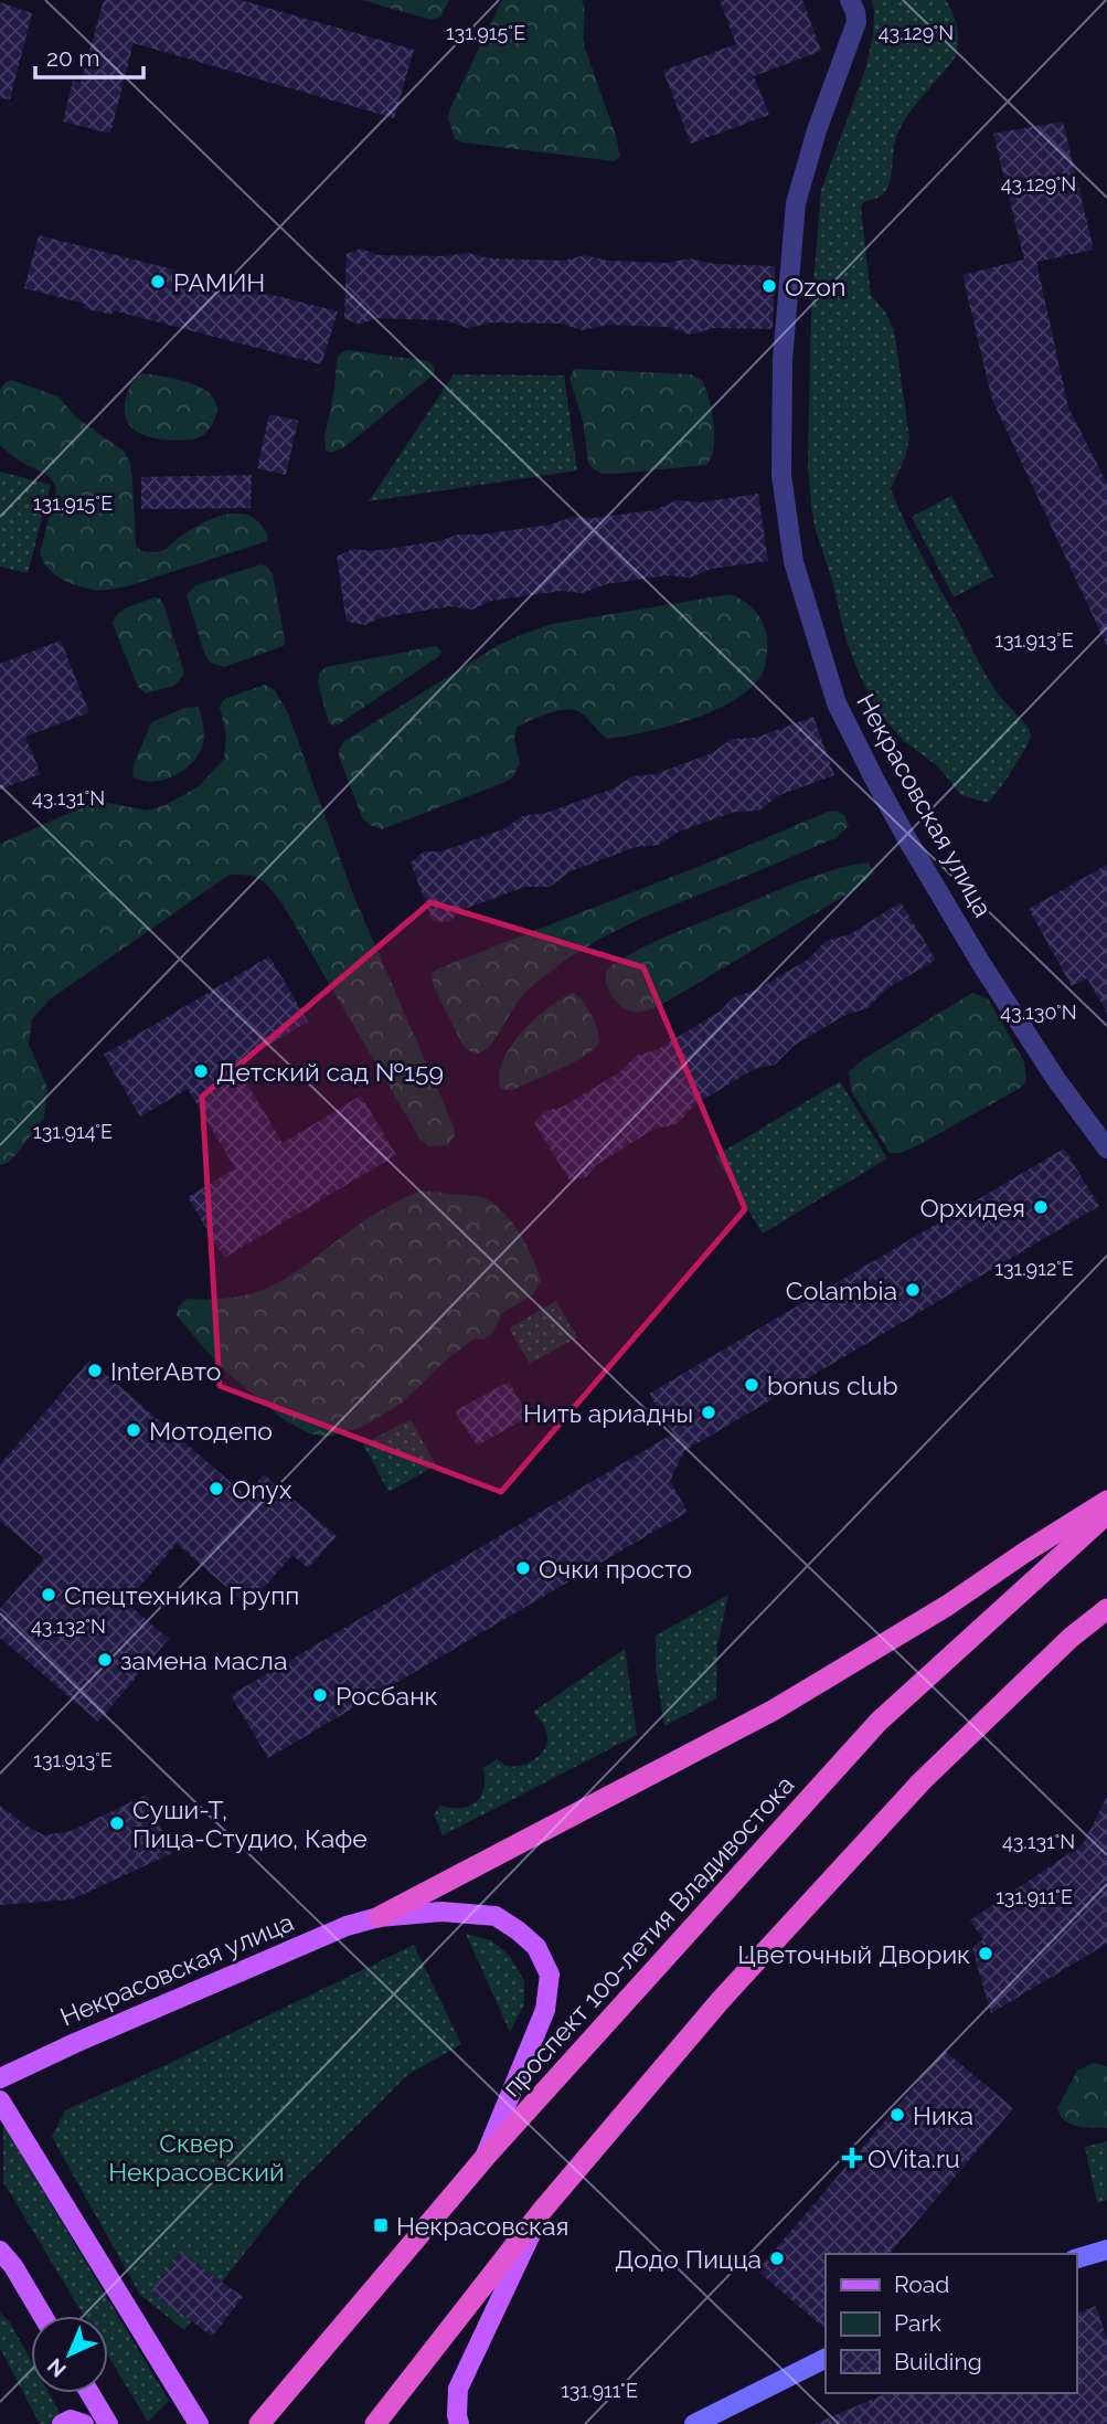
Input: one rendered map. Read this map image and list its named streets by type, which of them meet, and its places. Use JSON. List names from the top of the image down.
{
  "streets": {
    "highway": ["проспект 100-летия Владивостока"],
    "main road": ["Некрасовская улица"]
  },
  "crossings": [
    ["Некрасовская улица", "проспект 100-летия Владивостока"]
  ],
  "parks": ["Сквер Некрасовский"],
  "places": {
    "other": [
      "РАМИН",
      "Ozon",
      "Детский сад №159",
      "Орхидея",
      "Colambia",
      "InterАвто",
      "bonus club",
      "Нить ариадны",
      "Мотодепо",
      "Onyx",
      "Очки просто",
      "Спецтехника Групп",
      "замена масла",
      "Росбанк",
      "Суши-Т, Пица-Студио, Кафе",
      "Цветочный Дворик",
      "Ника",
      "Додо Пицца"
    ],
    "health": ["OVita.ru"],
    "transit": ["Некрасовская"]
  },
  "legend": ["Road", "Park", "Building"],
  "scale_bar": "20 m",
  "north": "bottom left",
  "coordinates": [
    "43.129°N",
    "131.915°E",
    "131.913°E",
    "43.131°N",
    "43.130°N",
    "131.914°E",
    "131.912°E",
    "43.132°N",
    "131.911°E"
  ]
}
